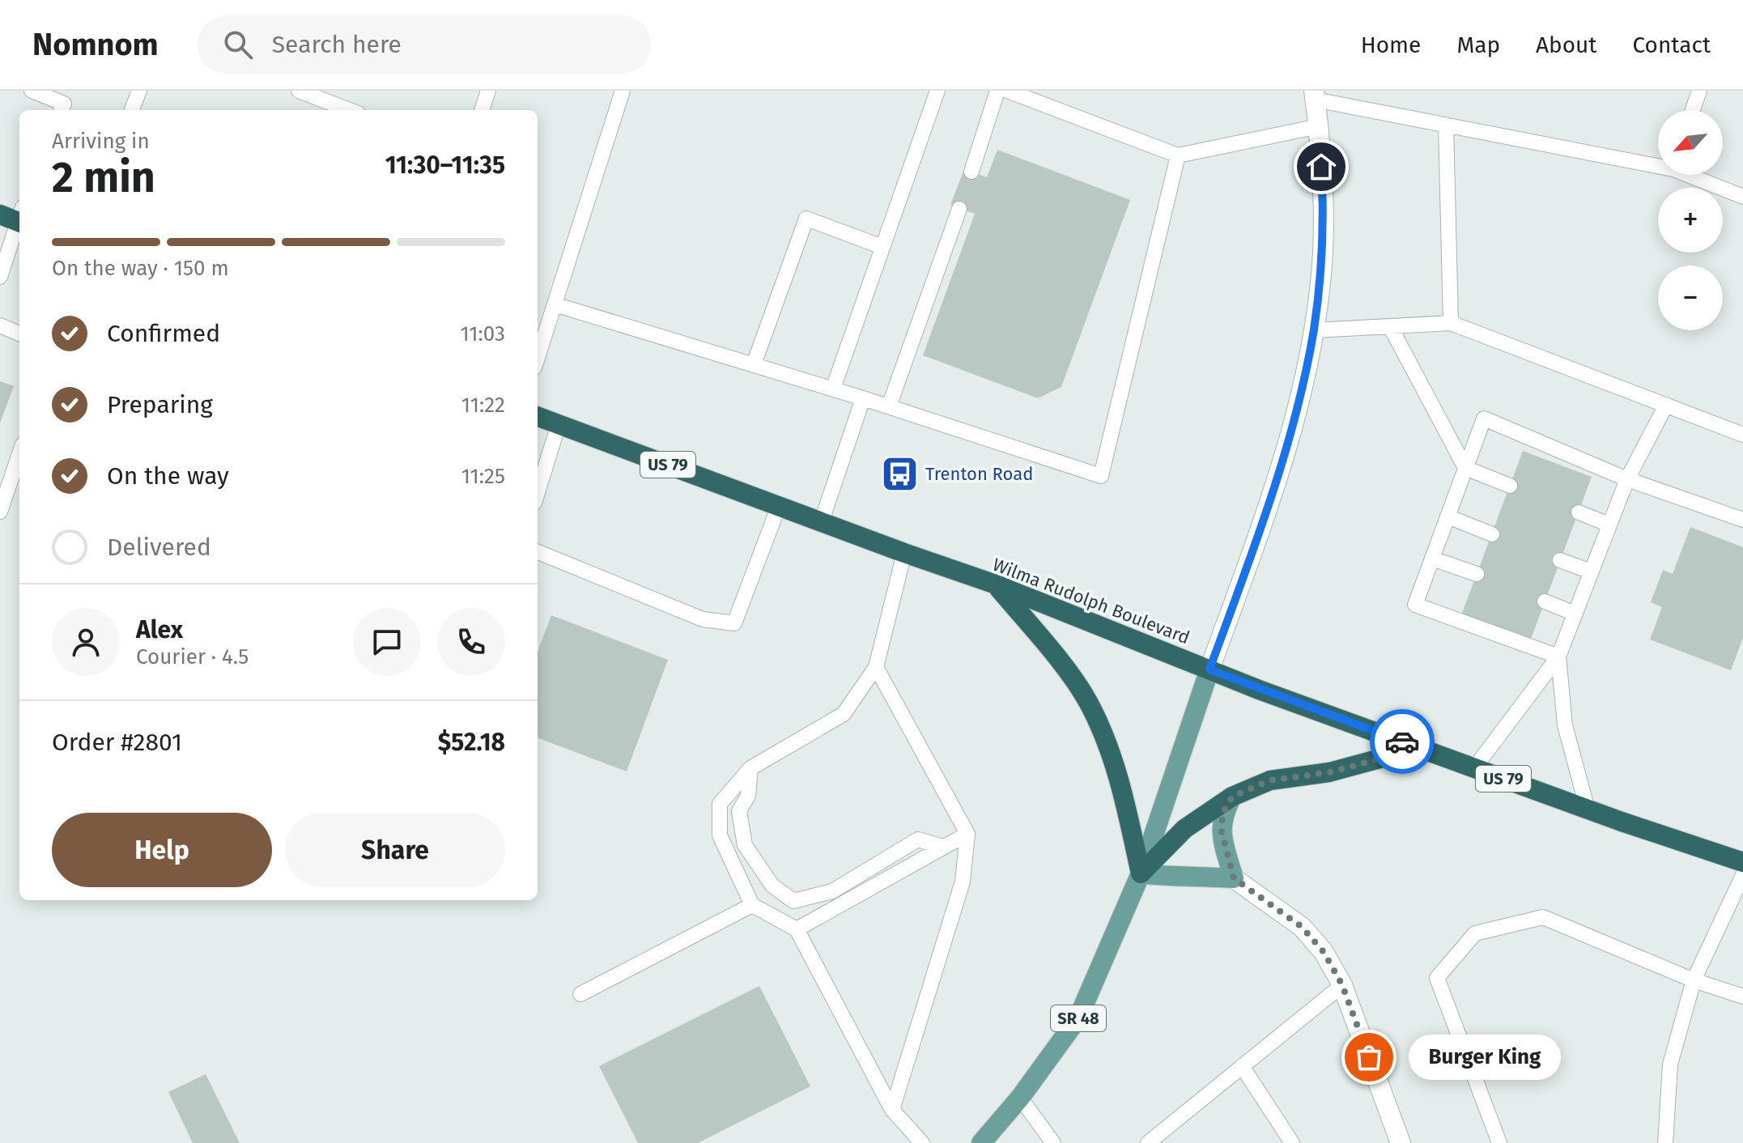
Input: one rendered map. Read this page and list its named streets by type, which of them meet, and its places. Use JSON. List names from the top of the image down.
{
  "streets": {
    "highway": ["US 79", "Wilma Rudolph Boulevard", "SR 48"]
  },
  "crossings": [
    ["Wilma Rudolph Boulevard", "SR 48"]
  ],
  "places": {
    "bus stop": ["Trenton Road"],
    "other": ["Burger King"]
  },
  "north": "bottom left",
  "page": {
    "header": "Nomnom",
    "search": "Search here",
    "nav": [
      "Home",
      "Map",
      "About",
      "Contact"
    ],
    "map_buttons": ["+", "−"],
    "heading": ["2 min", "Arriving in", "11:30–11:35"],
    "panel": [
      "Alex",
      "Courier · 4.5",
      "Order #2801",
      "$52.18"
    ],
    "bar": "On the way · 150 m",
    "list": [
      ["Confirmed", "11:03"],
      ["Preparing", "11:22"],
      ["On the way", "11:25"],
      "Delivered"
    ],
    "buttons": ["Help", "Share"],
    "bubble": "Burger King"
  }
}
